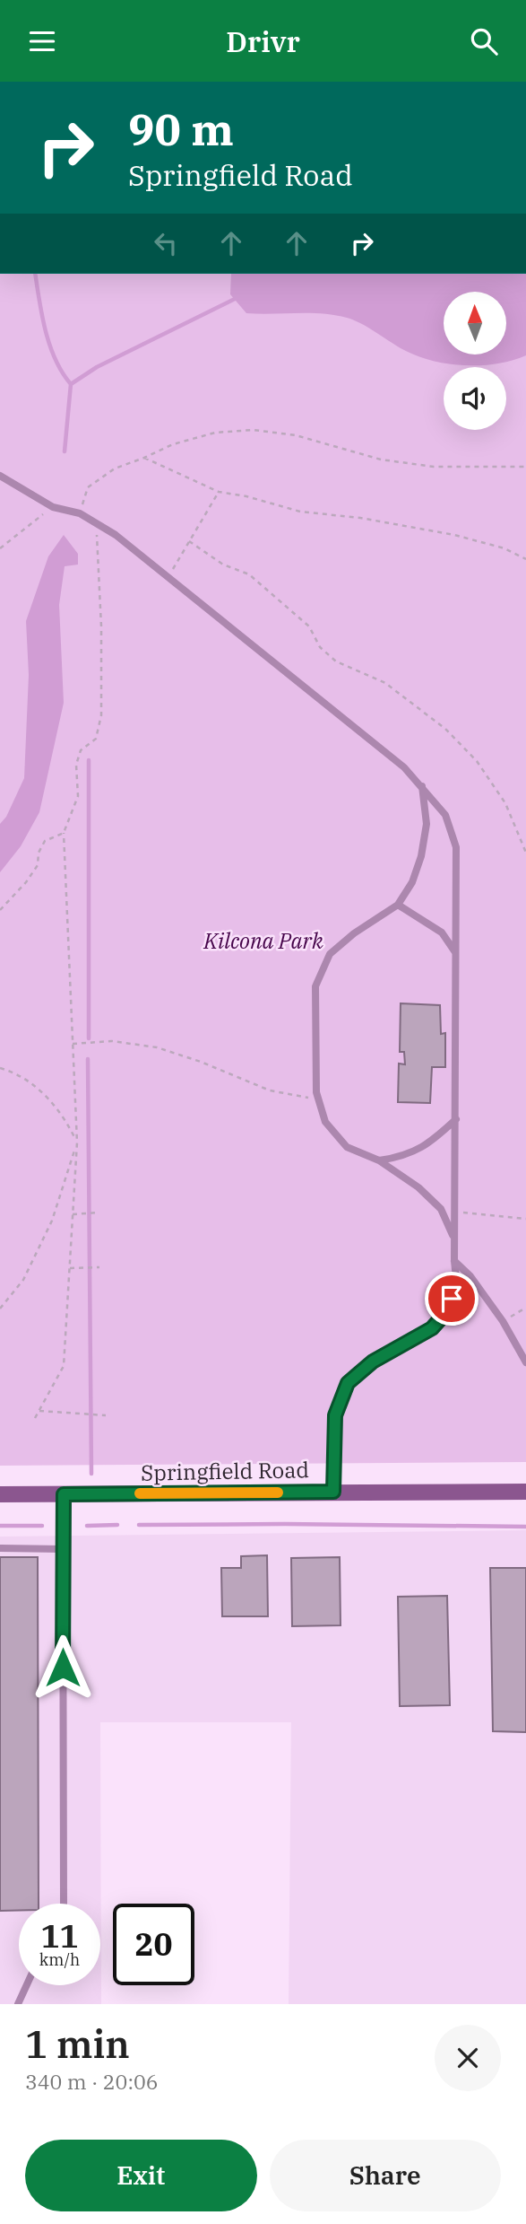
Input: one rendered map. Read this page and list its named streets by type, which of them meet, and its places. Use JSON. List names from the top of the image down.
{
  "streets": {
    "street": ["Springfield Road"]
  },
  "parks": ["Kilcona Park"],
  "north": "top",
  "page": {
    "header": "Drivr",
    "turn": ["90 m", "Springfield Road"],
    "speed": "11 km/h",
    "limit": "20",
    "heading": ["1 min", "340 m · 20:06"],
    "buttons": ["Exit", "Share"]
  }
}
